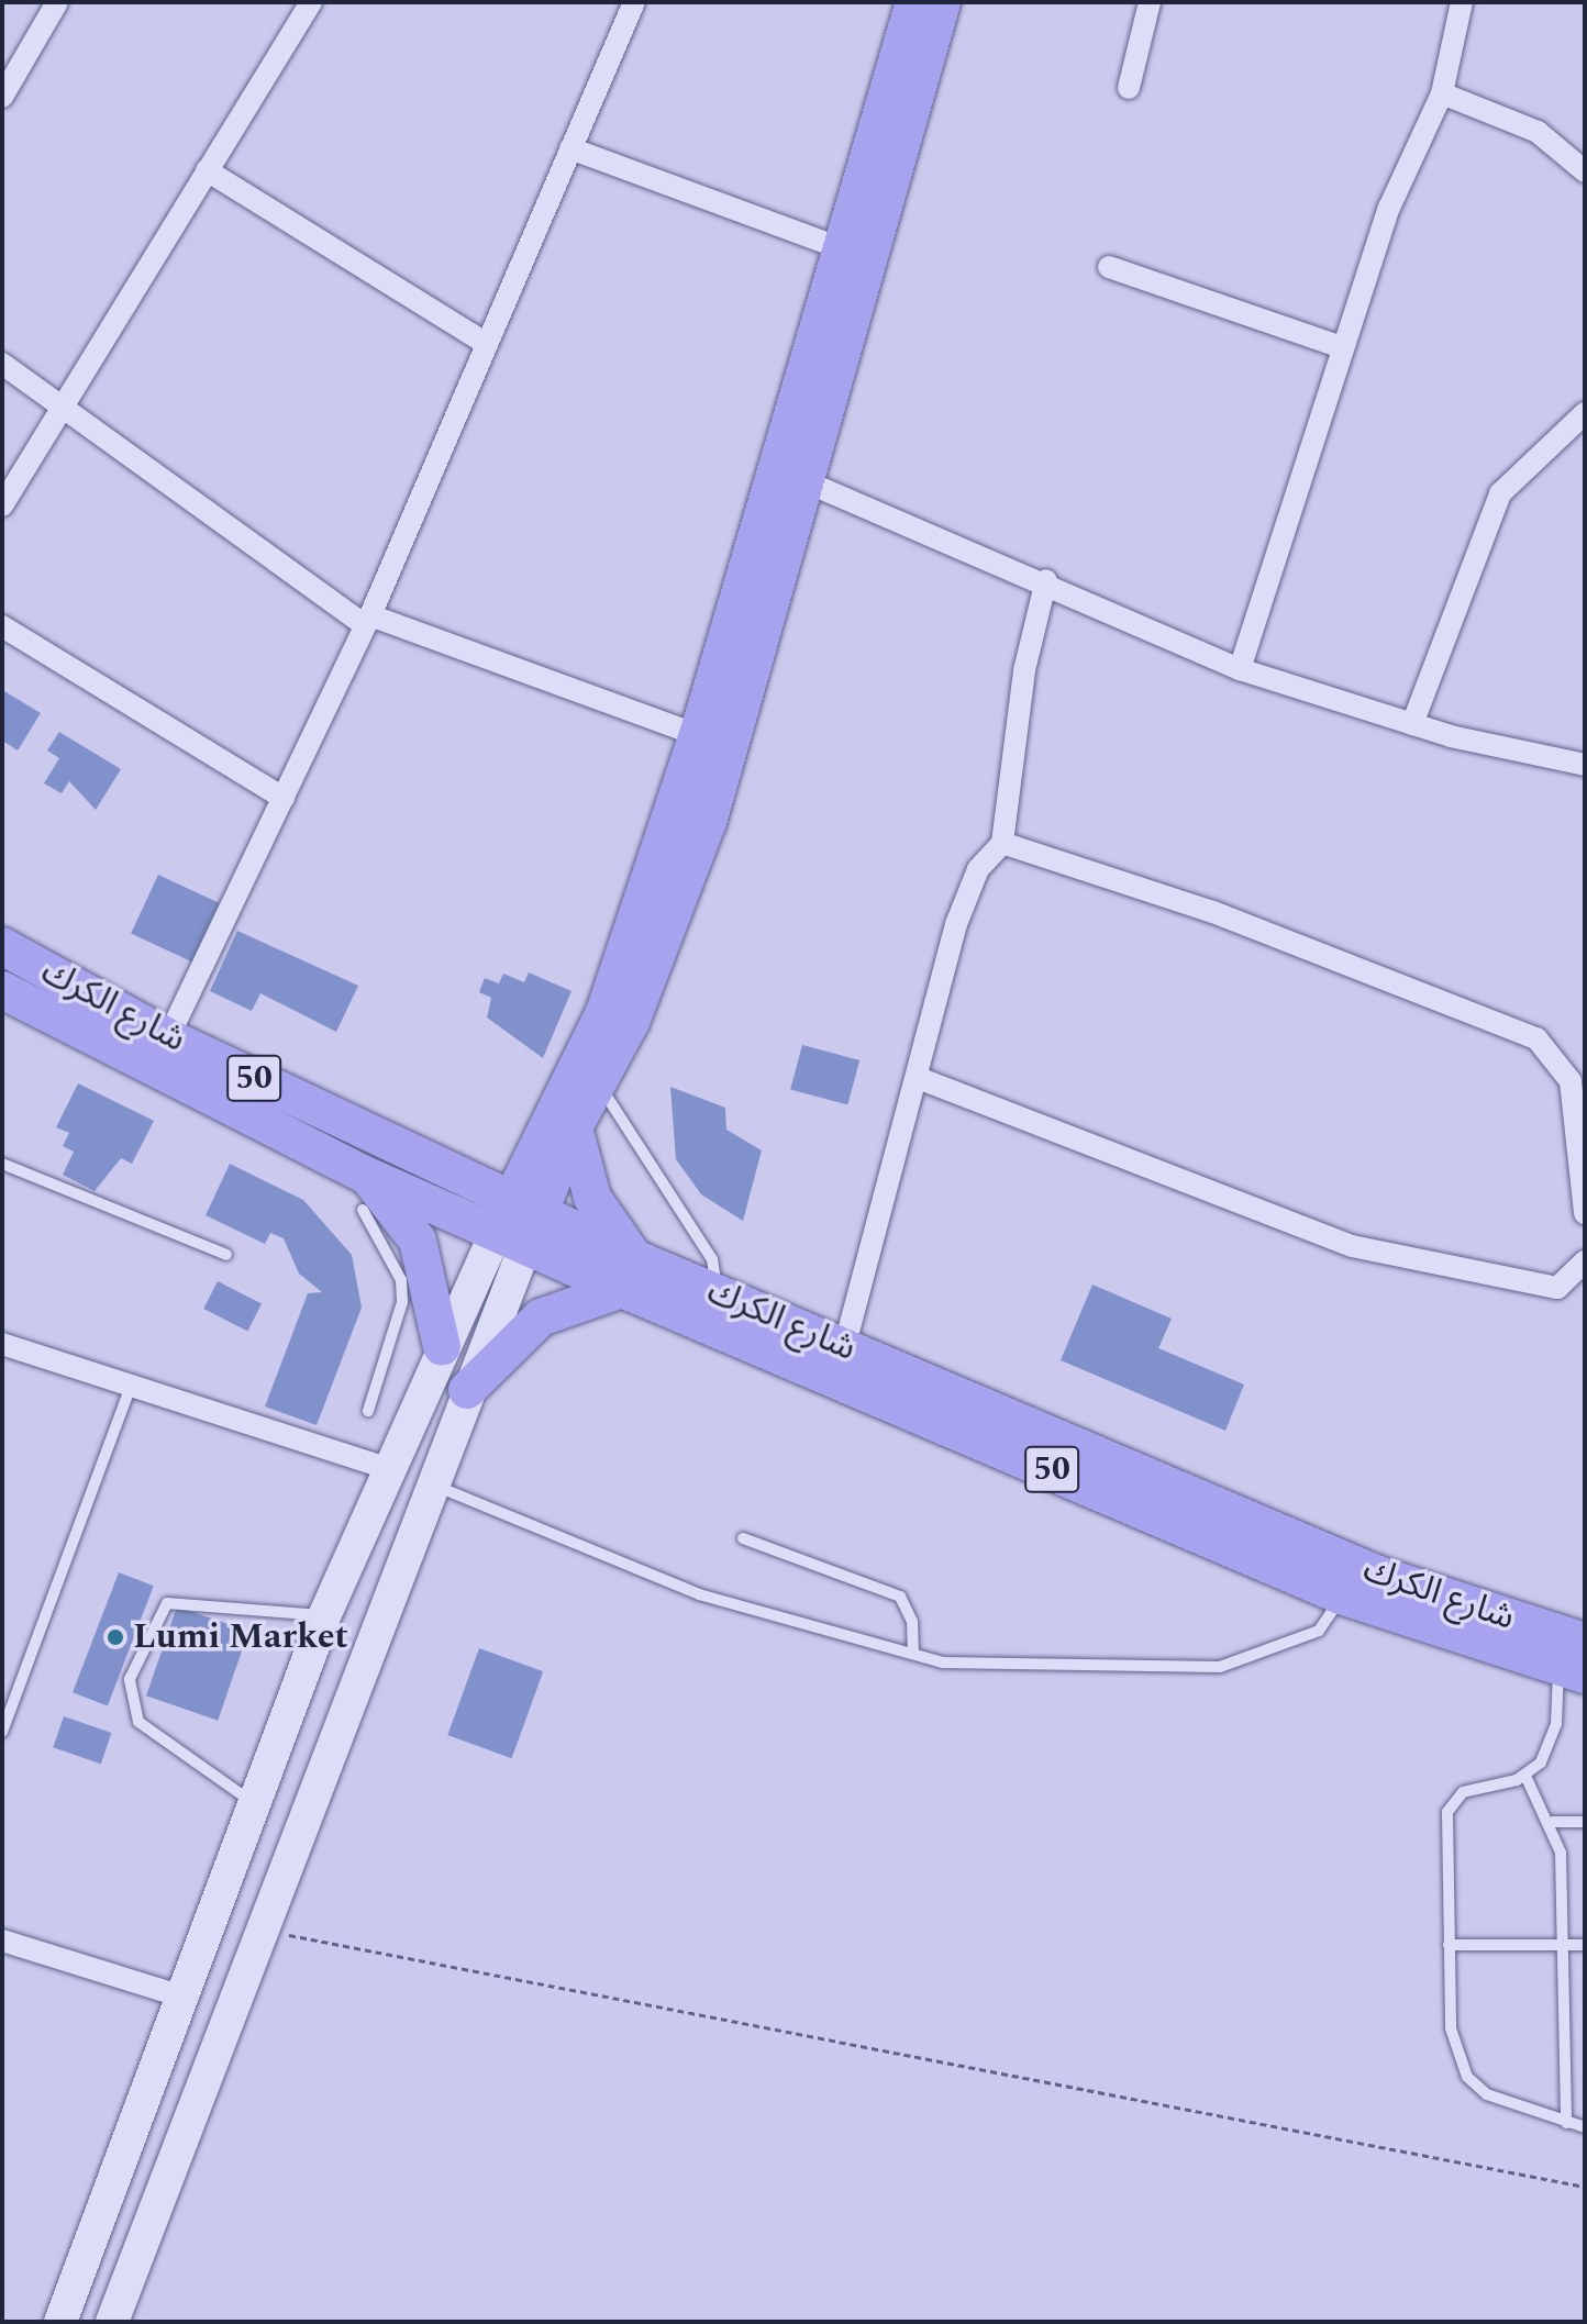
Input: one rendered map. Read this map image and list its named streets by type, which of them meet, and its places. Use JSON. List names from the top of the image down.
{
  "streets": {
    "main road": ["شارع الكرك", "50"]
  },
  "places": ["Lumi Market"]
}
